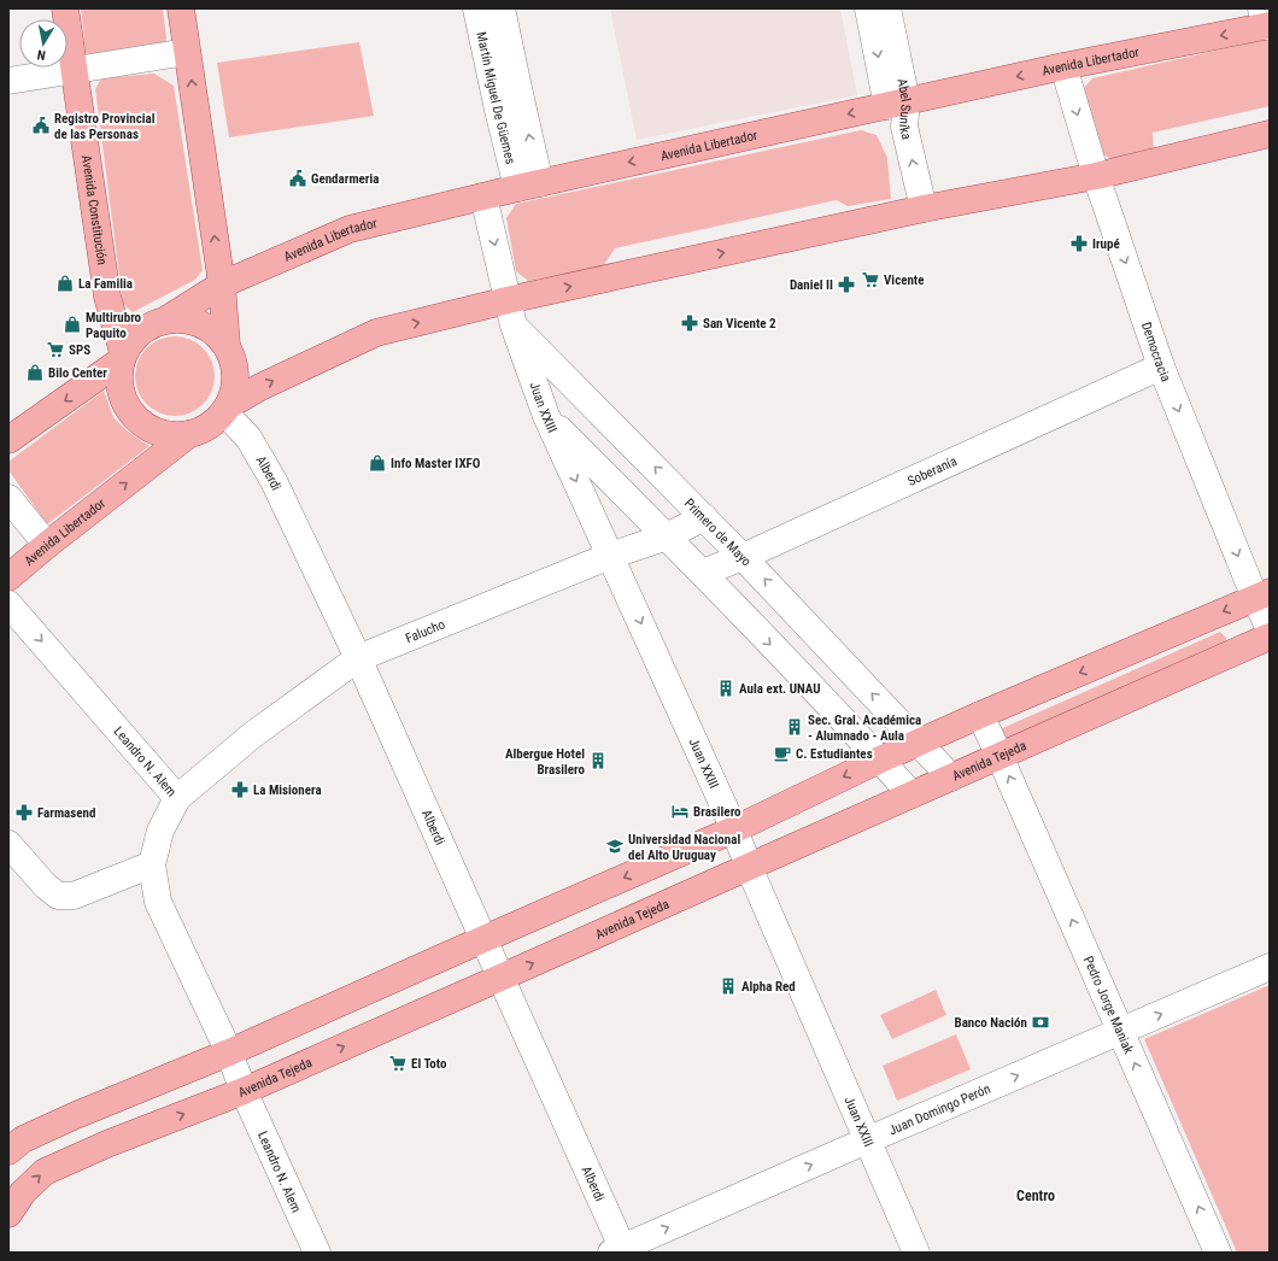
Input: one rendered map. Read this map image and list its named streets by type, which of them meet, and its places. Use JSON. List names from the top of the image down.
{
  "streets": {
    "main road": ["Avenida Libertador", "Avenida Constitución", "Avenida Tejeda"],
    "street": [
      "Martín Miguel De Güemes",
      "Abel Sunika",
      "Democracia",
      "Juan XXIII",
      "Soberanía",
      "Alberdi",
      "Primero de Mayo",
      "Falucho",
      "Leandro N. Alem",
      "Pedro Jorge Maniak",
      "Juan Domingo Perón"
    ]
  },
  "crossings": [
    ["Avenida Libertador", "Martín Miguel De Güemes"],
    ["Avenida Libertador", "Abel Sunika"],
    ["Avenida Libertador", "Avenida Constitución"],
    ["Avenida Libertador", "Democracia"],
    ["Avenida Libertador", "Juan XXIII"],
    ["Avenida Libertador", "Alberdi"],
    ["Avenida Constitución", "Alberdi"],
    ["Democracia", "Soberanía"],
    ["Juan XXIII", "Primero de Mayo"],
    ["Juan XXIII", "Falucho"],
    ["Juan XXIII", "Avenida Tejeda"],
    ["Juan XXIII", "Juan Domingo Perón"],
    ["Soberanía", "Primero de Mayo"],
    ["Alberdi", "Falucho"],
    ["Alberdi", "Avenida Tejeda"],
    ["Alberdi", "Juan Domingo Perón"],
    ["Primero de Mayo", "Falucho"],
    ["Primero de Mayo", "Avenida Tejeda"],
    ["Falucho", "Leandro N. Alem"],
    ["Avenida Tejeda", "Leandro N. Alem"],
    ["Avenida Tejeda", "Pedro Jorge Maniak"],
    ["Pedro Jorge Maniak", "Juan Domingo Perón"]
  ],
  "one_way": ["Democracia", "Pedro Jorge Maniak", "Juan Domingo Perón"],
  "districts": ["Centro"],
  "places": {
    "public building": ["Registro Provincial de las Personas", "Gendarmeria"],
    "pharmacy": [
      "Irupé",
      "Daniel II",
      "San Vicente 2",
      "La Misionera",
      "Farmasend"
    ],
    "supermarket": ["Vicente", "SPS", "El Toto"],
    "shop": [
      "La Familia",
      "Multirubro Paquito",
      "Bilo Center",
      "Info Master IXFO"
    ],
    "building": [
      "Aula ext. UNAU",
      "Sec. Gral. Académica - Alumnado - Aula",
      "Albergue Hotel Brasilero",
      "Alpha Red"
    ],
    "cafe": ["C. Estudiantes"],
    "hotel": ["Brasilero"],
    "school or university": ["Universidad Nacional del Alto Uruguay"],
    "bank": ["Banco Nación"]
  },
  "north": "bottom"
}
